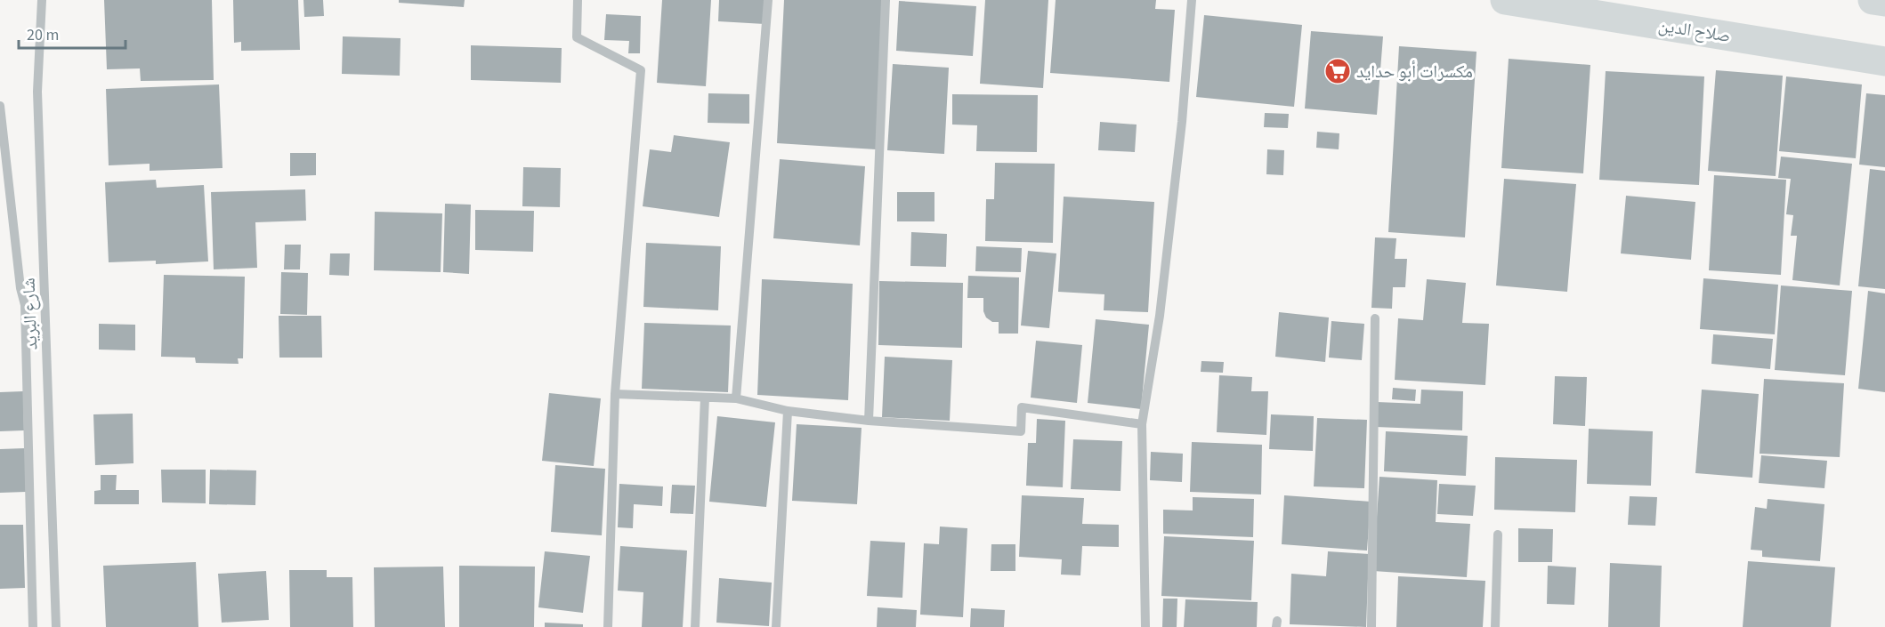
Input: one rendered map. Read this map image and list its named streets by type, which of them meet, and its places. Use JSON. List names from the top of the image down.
{
  "streets": {
    "highway": ["صلاح الدين"],
    "street": ["شارع البريد"]
  },
  "places": {
    "supermarket": ["مكسرات أبو حدايد"]
  },
  "scale_bar": "20 m"
}
